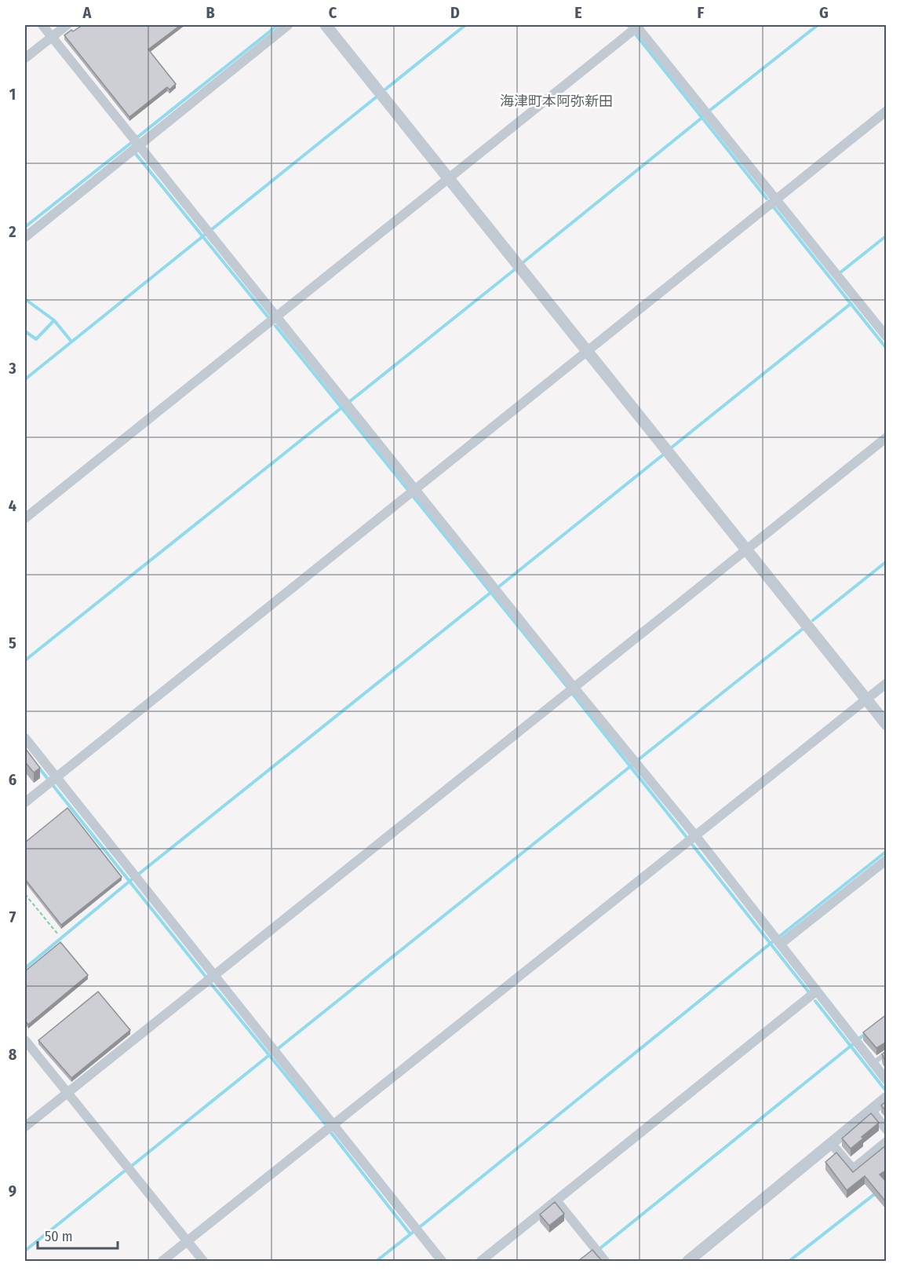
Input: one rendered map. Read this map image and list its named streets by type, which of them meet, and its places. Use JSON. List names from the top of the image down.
{
  "districts": ["海津町本阿弥新田"],
  "scale_bar": "50 m",
  "grid": {
    "columns": [
      "A",
      "B",
      "C",
      "D",
      "E",
      "F",
      "G"
    ],
    "rows": [
      "1",
      "2",
      "3",
      "4",
      "5",
      "6",
      "7",
      "8",
      "9"
    ]
  }
}
